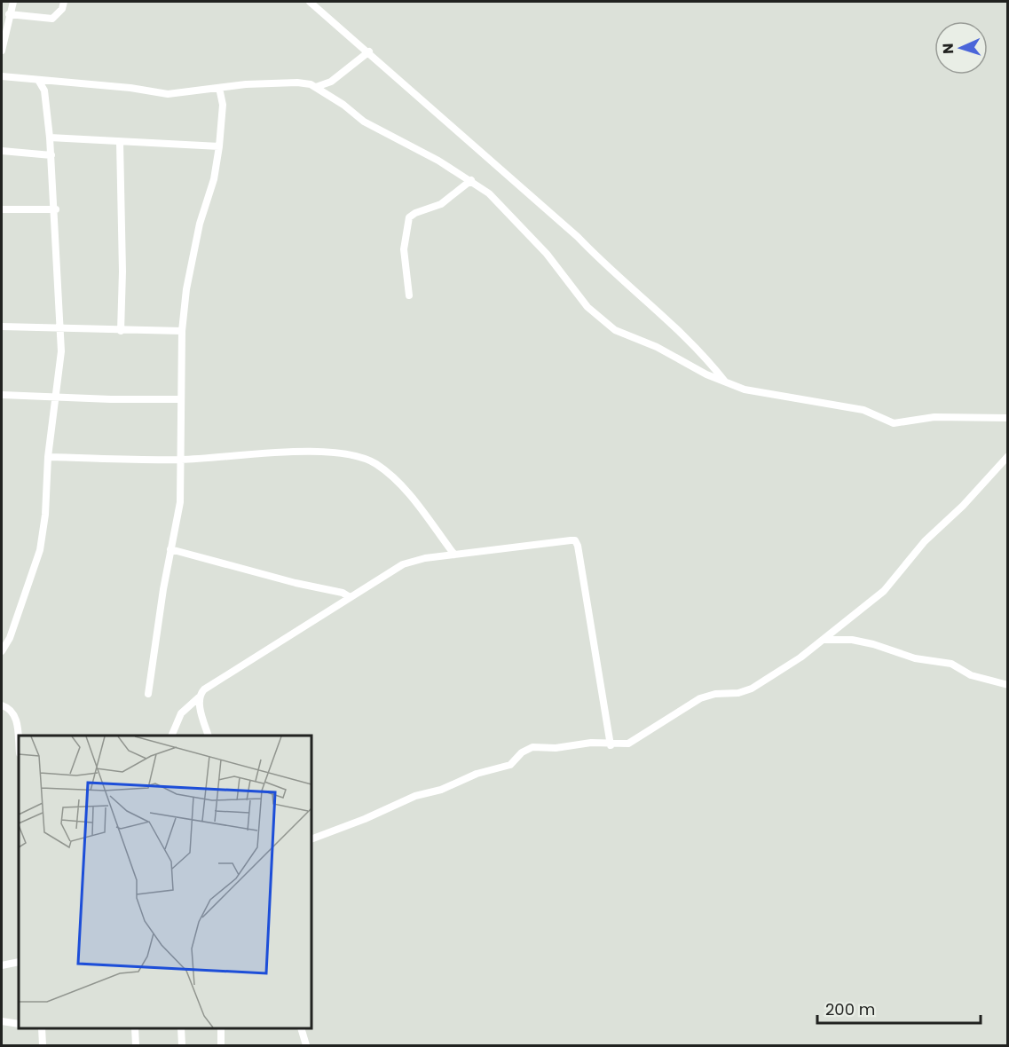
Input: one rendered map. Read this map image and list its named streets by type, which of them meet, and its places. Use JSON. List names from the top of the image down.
{
  "scale_bar": "200 m",
  "north": "left"
}
